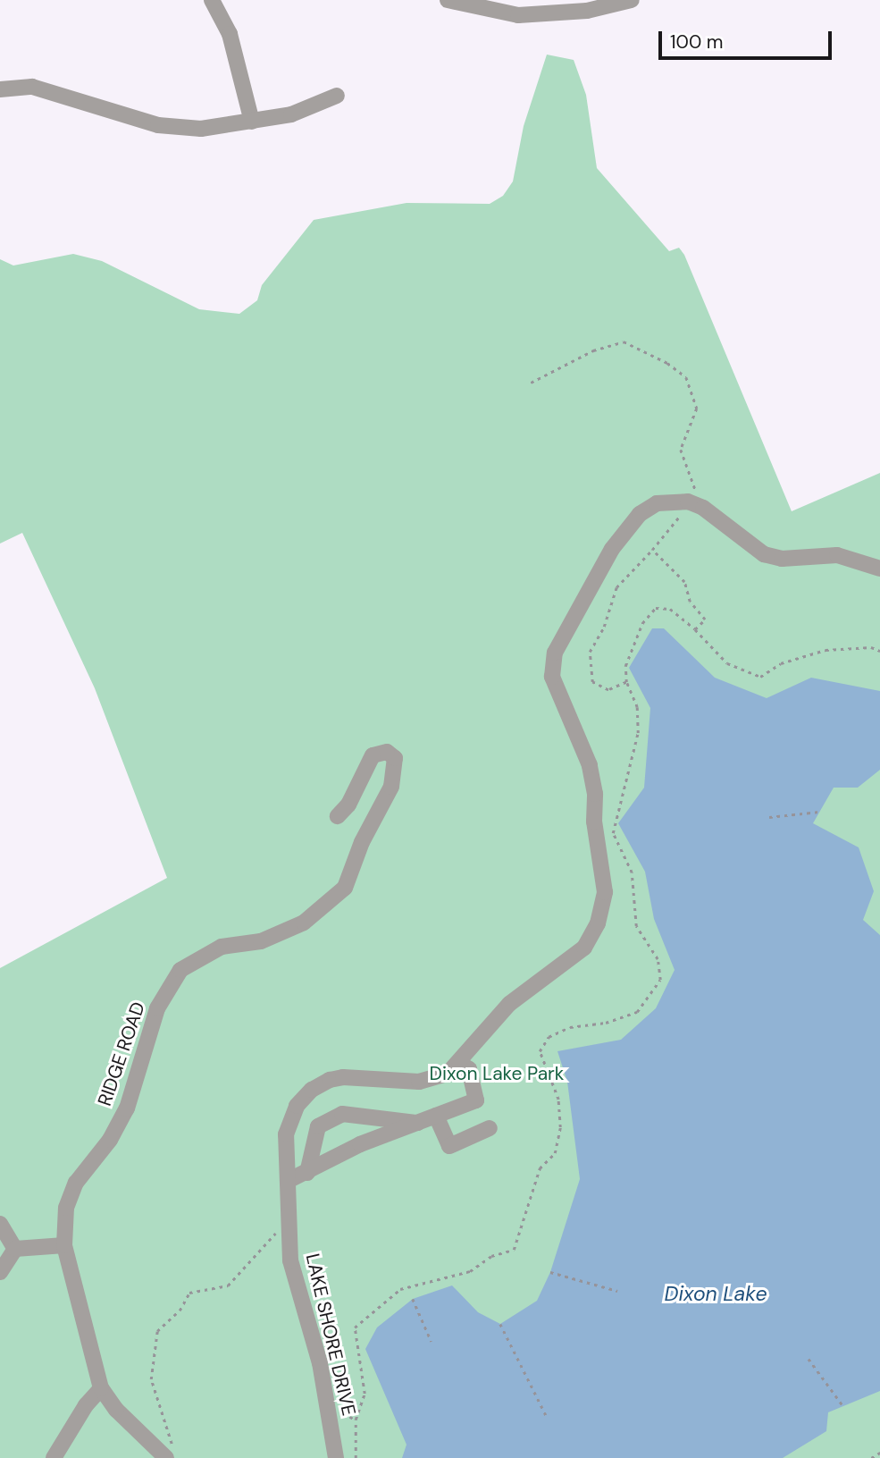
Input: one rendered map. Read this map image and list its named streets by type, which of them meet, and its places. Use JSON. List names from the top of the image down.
{
  "streets": {
    "street": ["RIDGE ROAD", "LAKE SHORE DRIVE"]
  },
  "water": ["Dixon Lake"],
  "parks": ["Dixon Lake Park"],
  "scale_bar": "100 m"
}
